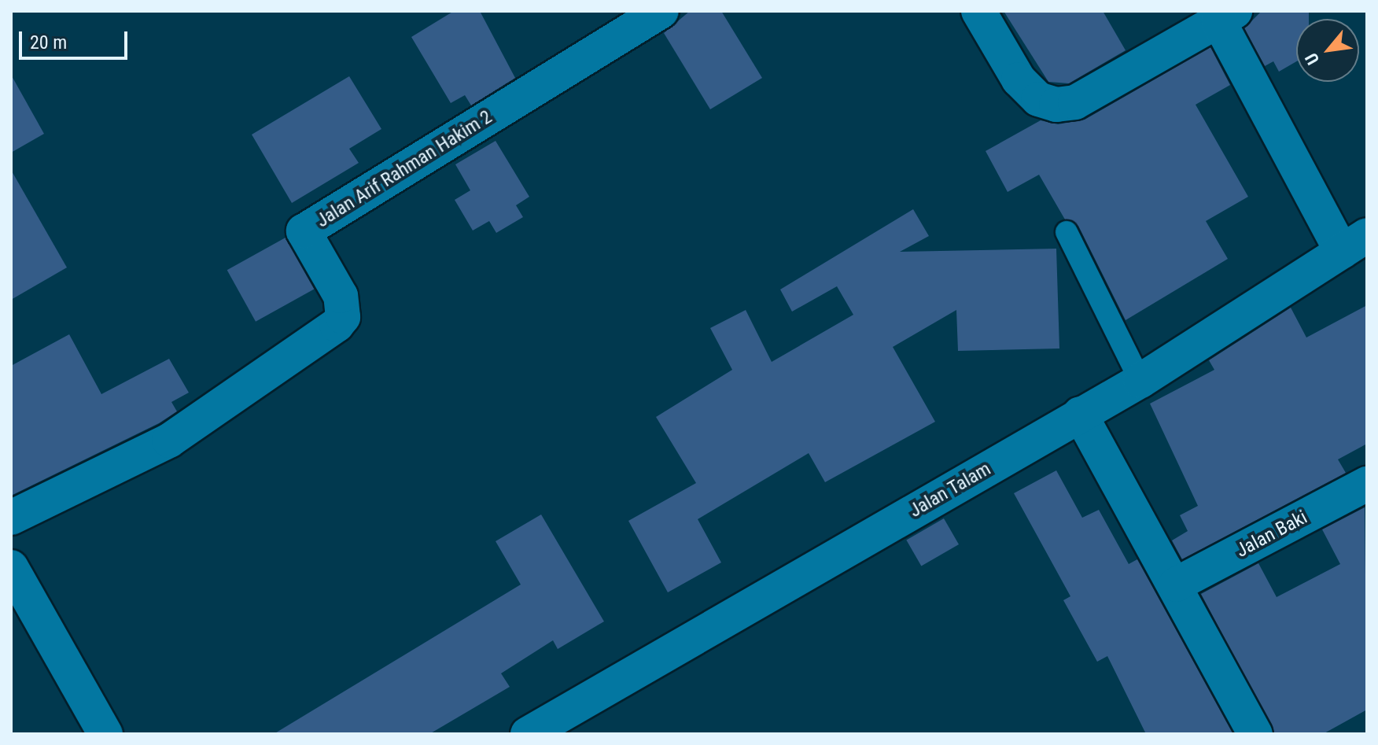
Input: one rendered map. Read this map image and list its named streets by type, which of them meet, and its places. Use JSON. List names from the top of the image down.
{
  "streets": {
    "street": ["Jalan Arif Rahman Hakim 2", "Jalan Talam", "Jalan Baki"]
  },
  "scale_bar": "20 m",
  "north": "bottom left"
}
